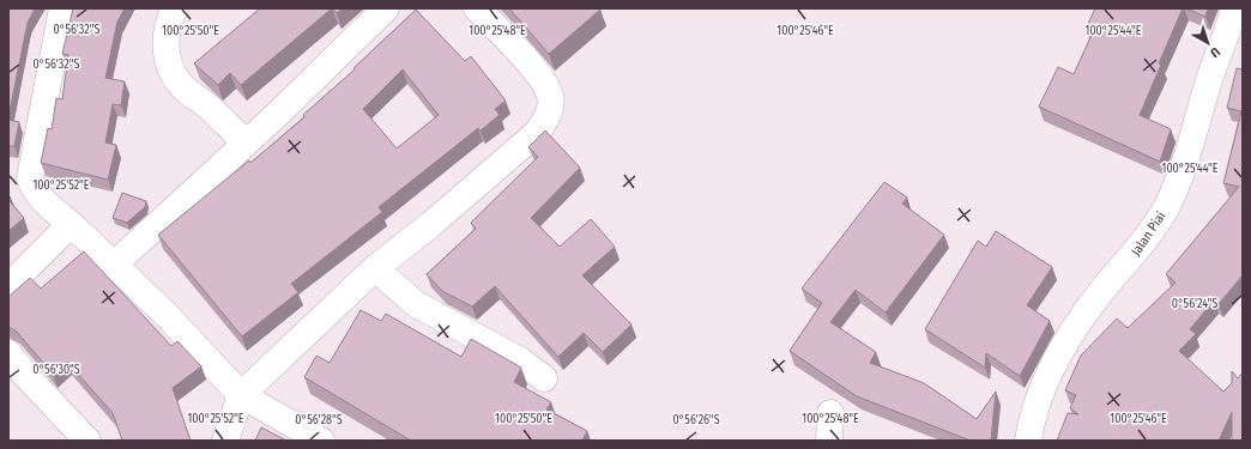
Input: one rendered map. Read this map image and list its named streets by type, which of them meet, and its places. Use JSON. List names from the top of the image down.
{
  "streets": {
    "street": ["Jalan Piai"]
  },
  "north": "bottom right",
  "coordinates": [
    "0°56'32\"S",
    "100°25'50\"E",
    "100°25'48\"E",
    "100°25'46\"E",
    "100°25'44\"E",
    "100°25'52\"E",
    "0°56'24\"S",
    "0°56'30\"S",
    "0°56'28\"S",
    "0°56'26\"S"
  ]
}
